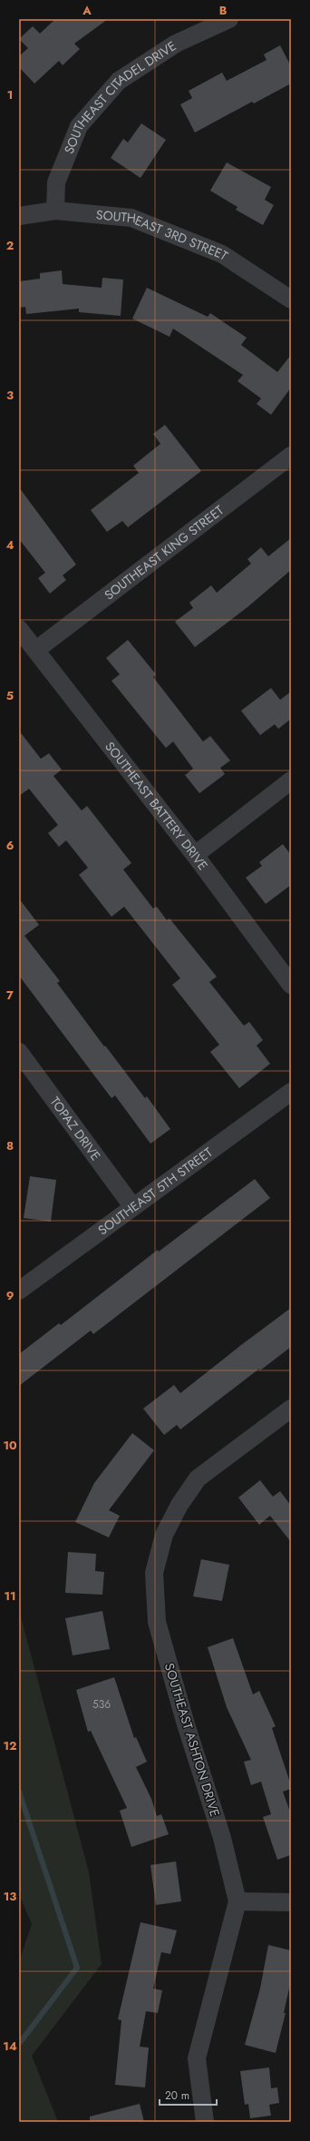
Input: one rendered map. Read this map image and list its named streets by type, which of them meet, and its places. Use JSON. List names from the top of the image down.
{
  "streets": {
    "street": [
      "SOUTHEAST CITADEL DRIVE",
      "SOUTHEAST 3RD STREET",
      "SOUTHEAST KING STREET",
      "SOUTHEAST BATTERY DRIVE",
      "TOPAZ DRIVE",
      "SOUTHEAST 5TH STREET",
      "SOUTHEAST ASHTON DRIVE"
    ]
  },
  "crossings": [
    ["SOUTHEAST CITADEL DRIVE", "SOUTHEAST 3RD STREET"],
    ["SOUTHEAST KING STREET", "SOUTHEAST BATTERY DRIVE"],
    ["TOPAZ DRIVE", "SOUTHEAST 5TH STREET"]
  ],
  "house_numbers": ["536"],
  "scale_bar": "20 m",
  "grid": {
    "columns": ["A", "B"],
    "rows": [
      "1",
      "2",
      "3",
      "4",
      "5",
      "6",
      "7",
      "8",
      "9",
      "10",
      "11",
      "12",
      "13",
      "14"
    ]
  }
}
